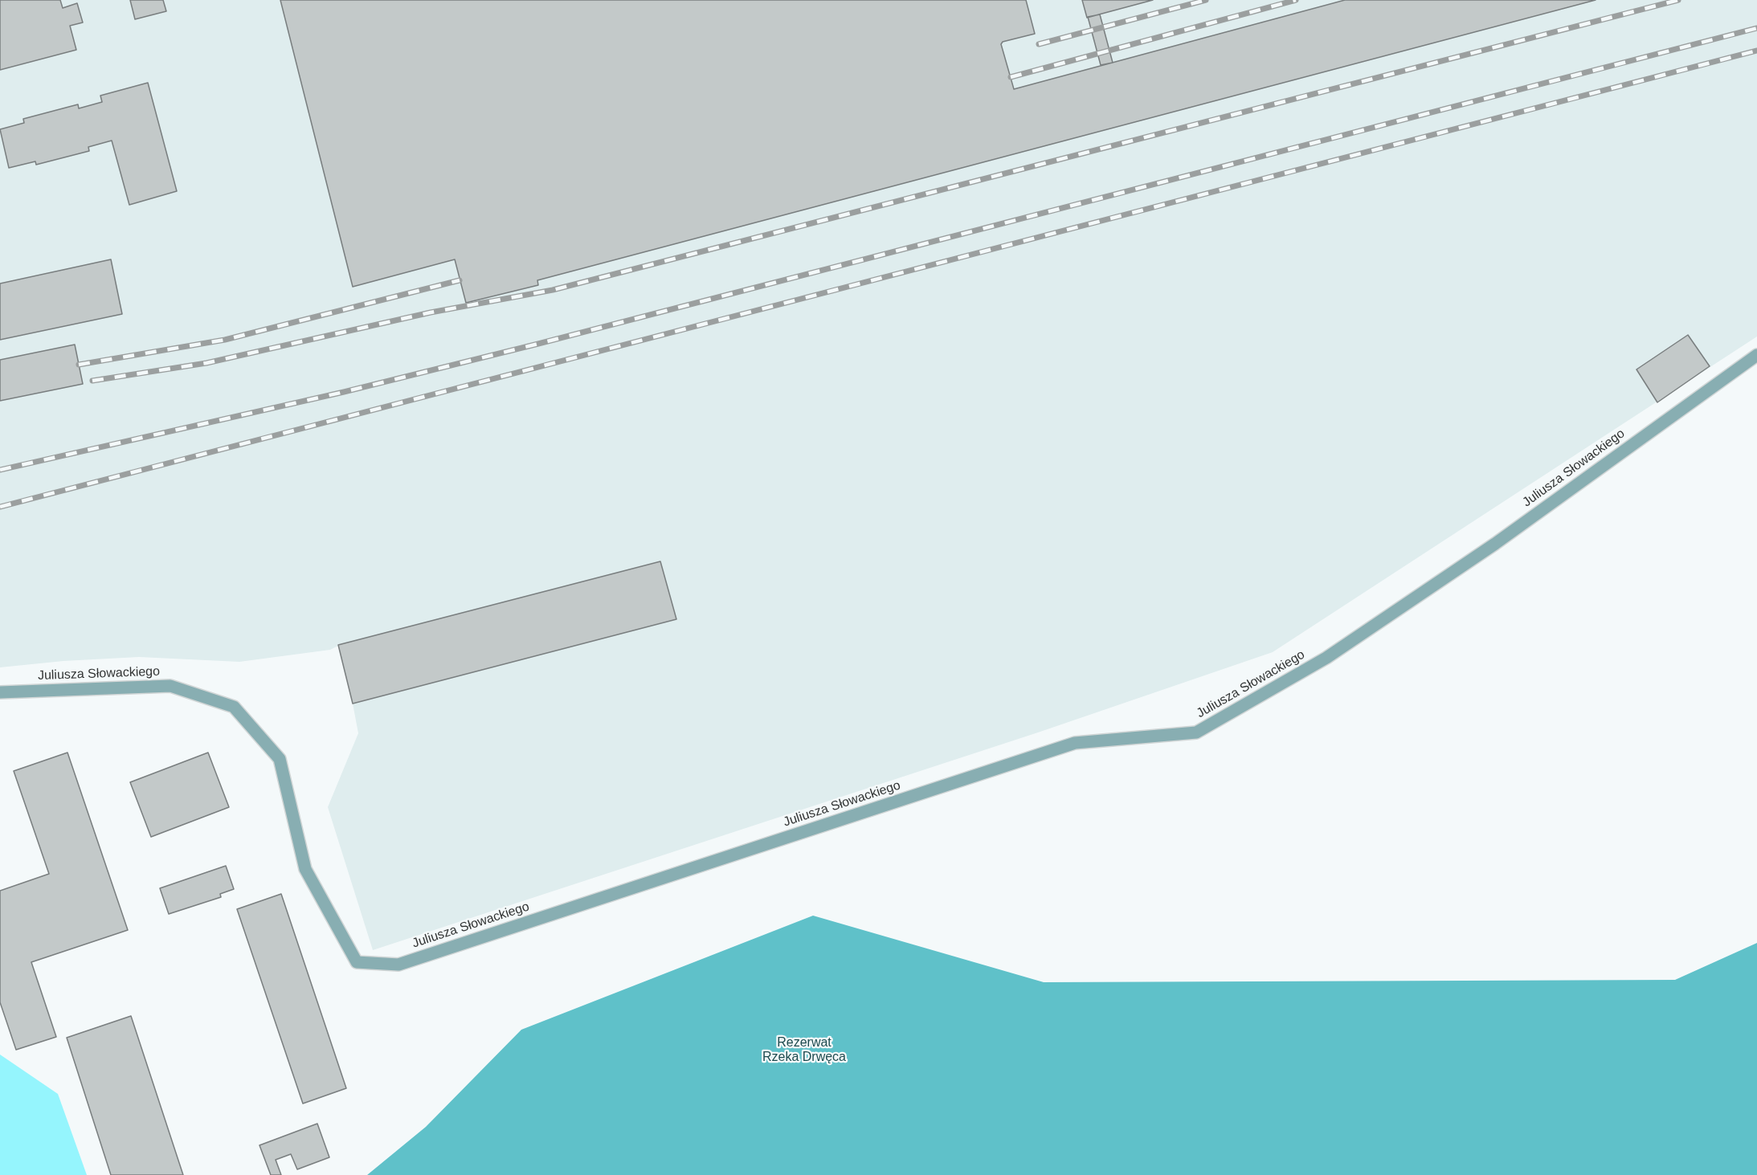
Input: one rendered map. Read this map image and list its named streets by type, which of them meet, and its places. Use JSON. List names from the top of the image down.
{
  "streets": {
    "street": ["Juliusza Słowackiego"]
  },
  "parks": ["Rezerwat Rzeka Drwęca"]
}
